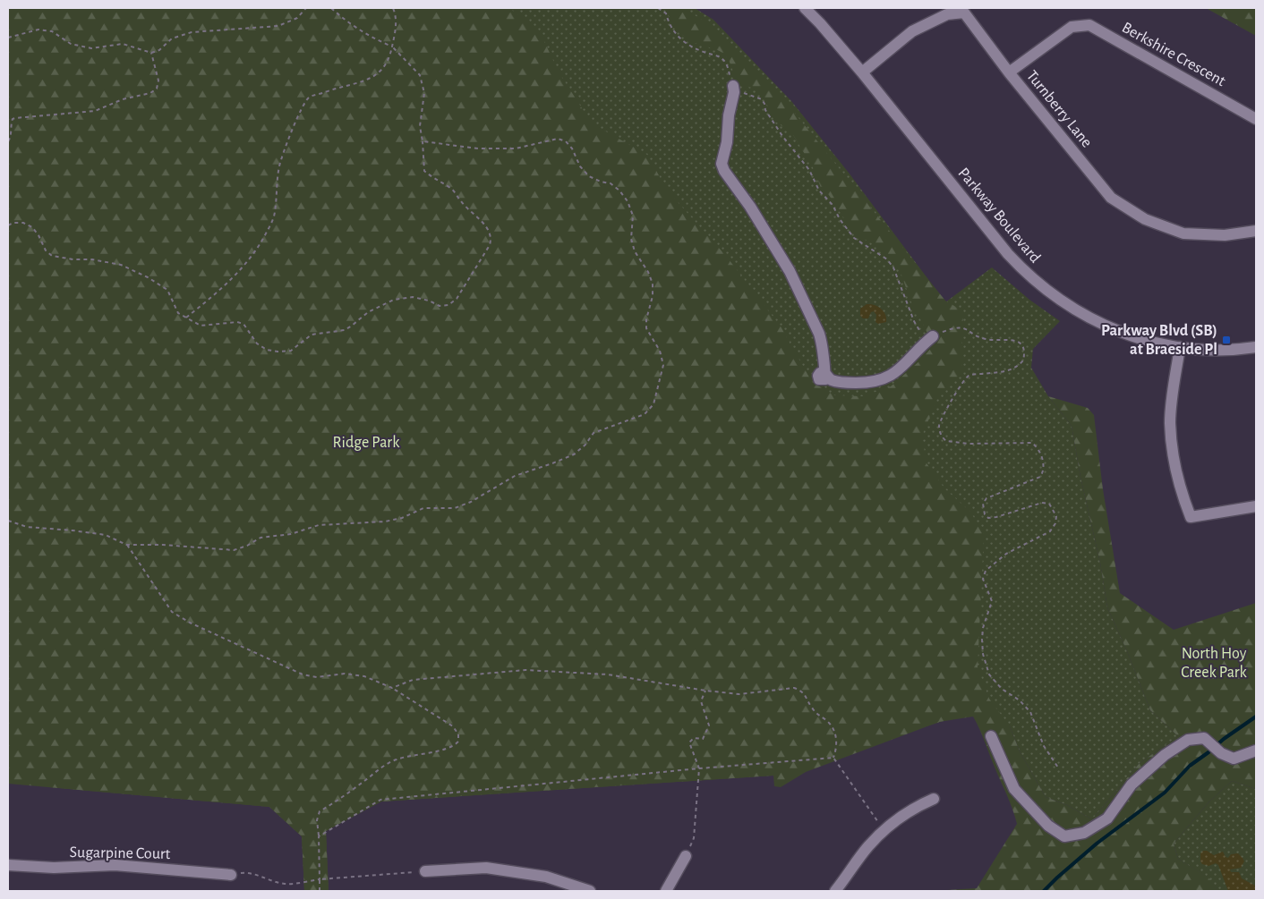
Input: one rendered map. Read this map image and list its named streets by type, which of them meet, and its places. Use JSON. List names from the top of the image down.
{
  "streets": {
    "street": [
      "Berkshire Crescent",
      "Turnberry Lane",
      "Parkway Boulevard",
      "Sugarpine Court"
    ]
  },
  "crossings": [
    ["Berkshire Crescent", "Turnberry Lane"],
    ["Turnberry Lane", "Parkway Boulevard"]
  ],
  "parks": ["Ridge Park", "North Hoy Creek Park"],
  "places": {
    "transit": ["Parkway Blvd (SB) at Braeside Pl"]
  }
}
